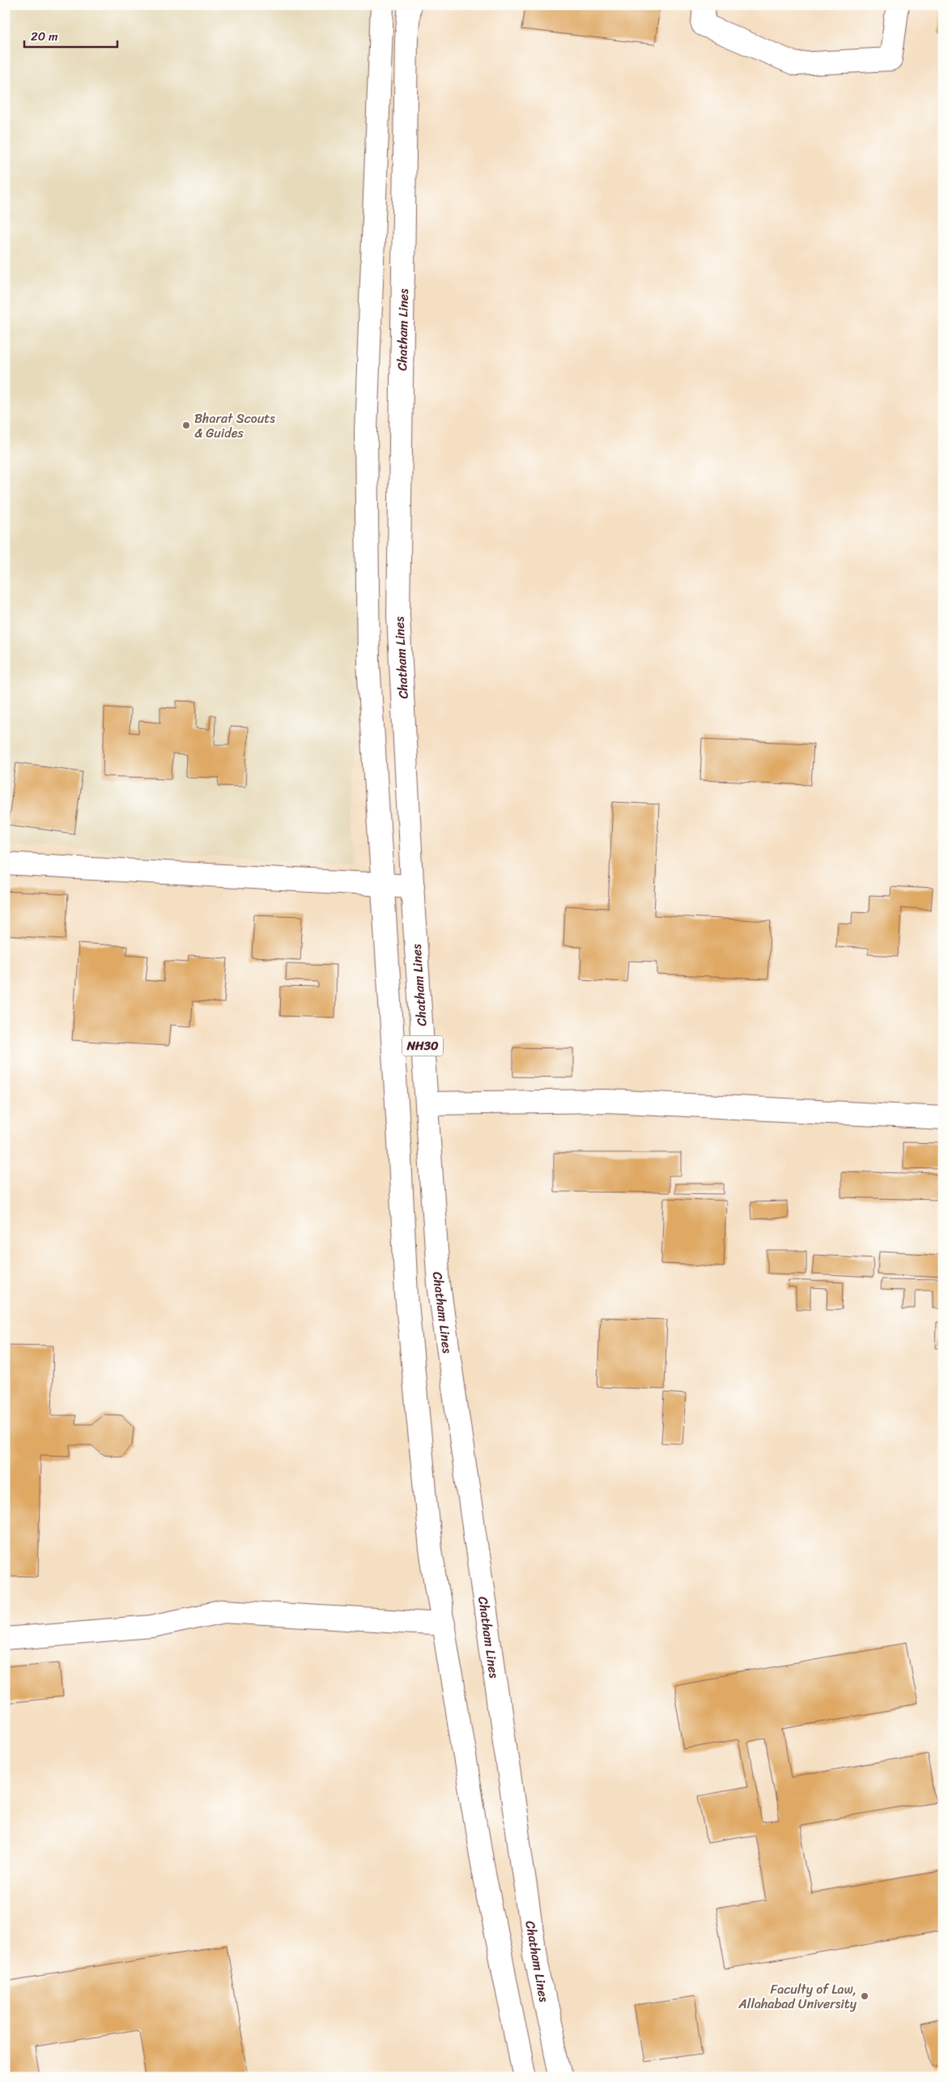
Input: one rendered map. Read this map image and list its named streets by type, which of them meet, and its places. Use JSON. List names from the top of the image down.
{
  "streets": {
    "main road": ["Chatham Lines", "NH30"]
  },
  "places": ["Bharat Scouts & Guides", "Faculty of Law, Allahabad University"],
  "scale_bar": "20 m"
}
